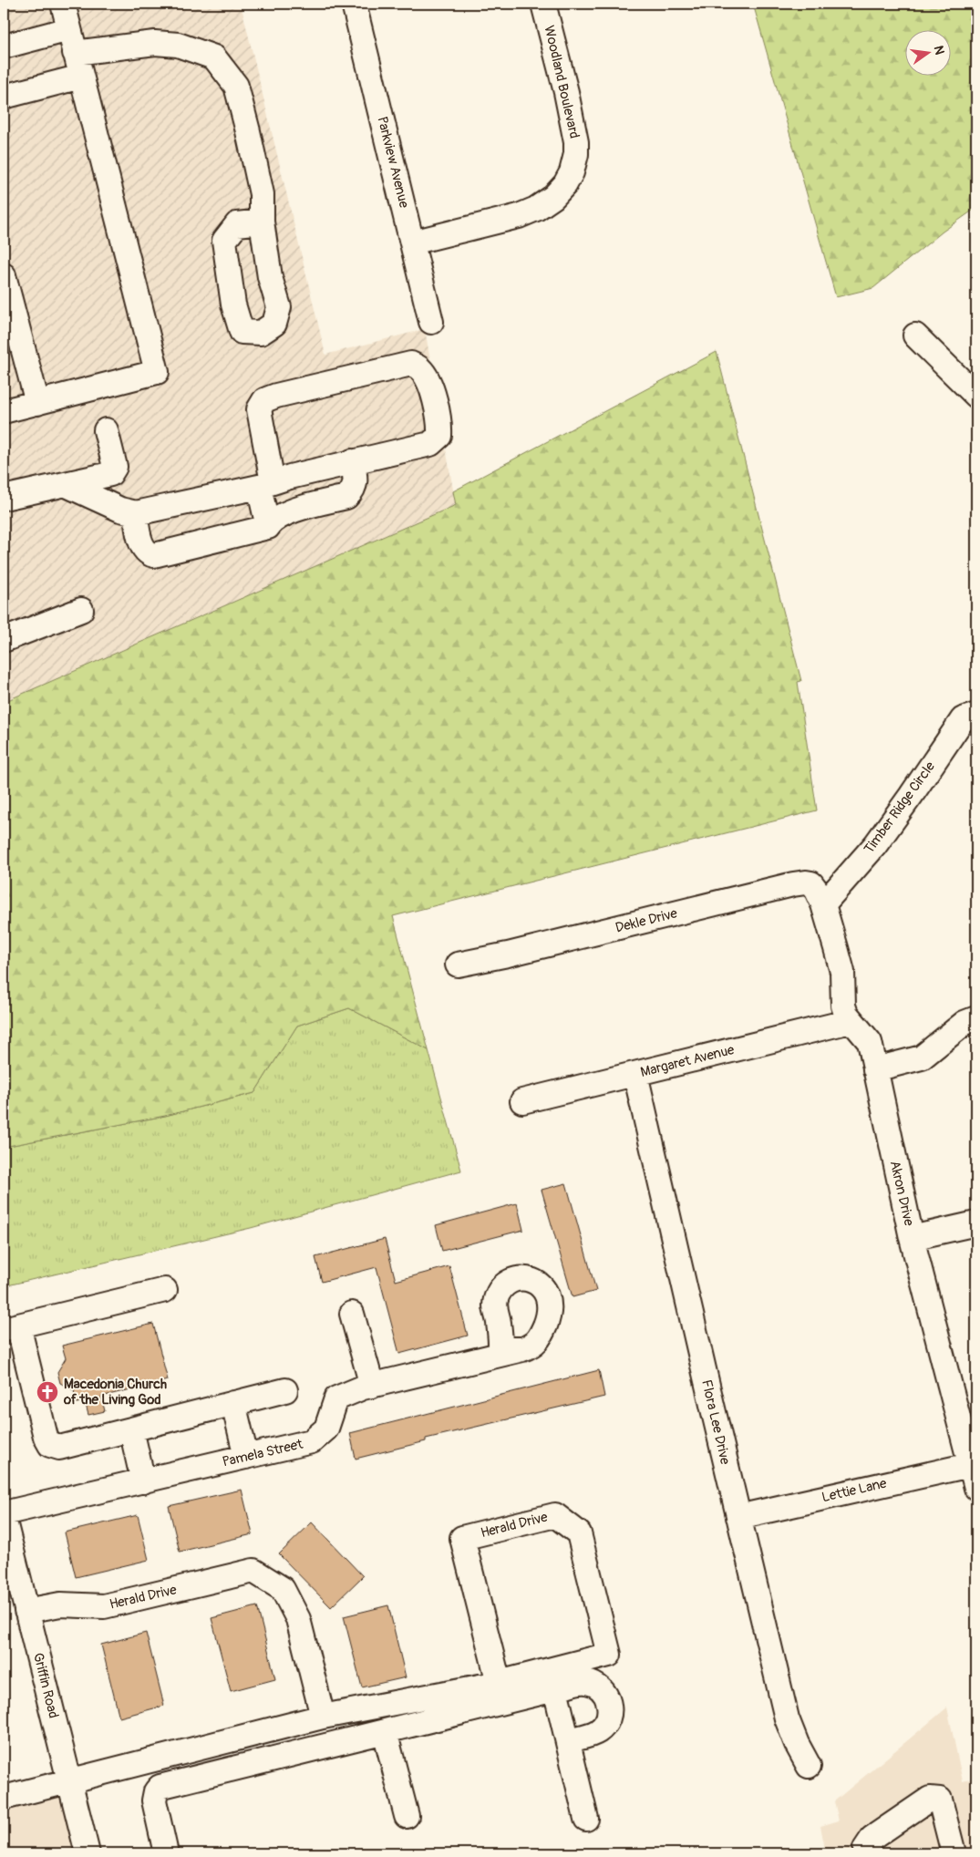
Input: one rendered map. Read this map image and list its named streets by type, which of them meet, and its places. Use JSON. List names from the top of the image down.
{
  "streets": {
    "street": [
      "Woodland Boulevard",
      "Parkview Avenue",
      "Timber Ridge Circle",
      "Dekle Drive",
      "Margaret Avenue",
      "Akron Drive",
      "Flora Lee Drive",
      "Pamela Street",
      "Lettie Lane",
      "Herald Drive",
      "Griffin Road"
    ]
  },
  "crossings": [
    ["Woodland Boulevard", "Parkview Avenue"],
    ["Timber Ridge Circle", "Dekle Drive"],
    ["Timber Ridge Circle", "Akron Drive"],
    ["Dekle Drive", "Akron Drive"],
    ["Margaret Avenue", "Akron Drive"],
    ["Margaret Avenue", "Flora Lee Drive"],
    ["Akron Drive", "Lettie Lane"],
    ["Flora Lee Drive", "Lettie Lane"],
    ["Herald Drive", "Griffin Road"]
  ],
  "places": {
    "church": ["Macedonia Church of the Living God"]
  },
  "north": "right"
}
